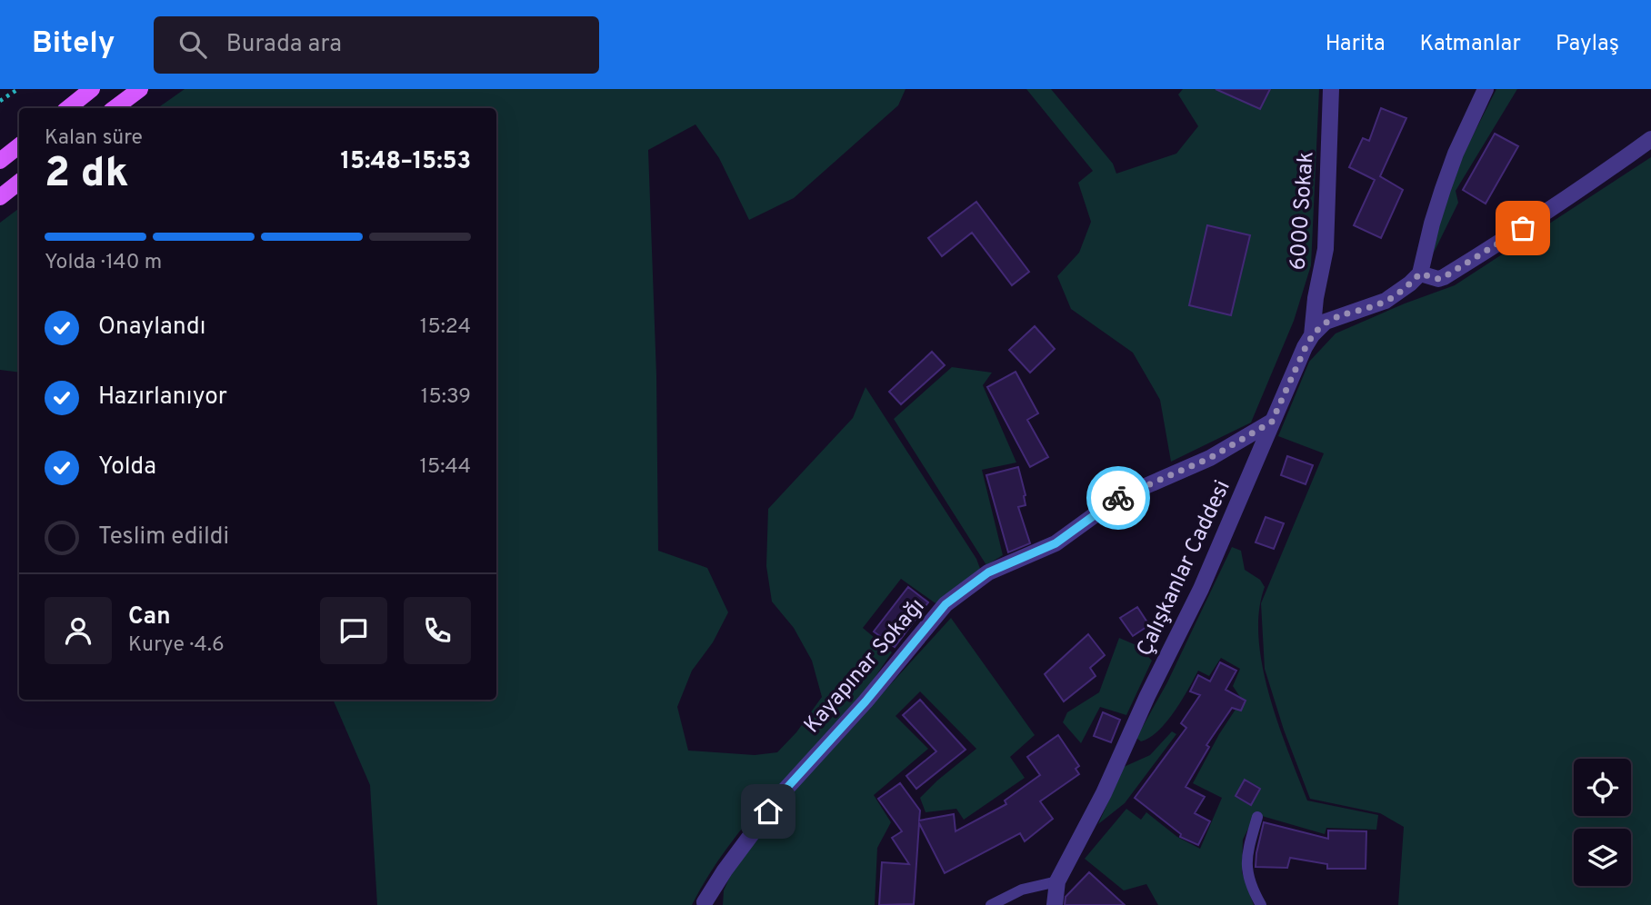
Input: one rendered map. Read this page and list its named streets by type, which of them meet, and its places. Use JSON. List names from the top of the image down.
{
  "streets": {
    "street": ["6000 Sokak", "Çalışkanlar Caddesi", "Kayapınar Sokağı"]
  },
  "crossings": [
    ["6000 Sokak", "Çalışkanlar Caddesi"],
    ["Çalışkanlar Caddesi", "Kayapınar Sokağı"]
  ],
  "page": {
    "header": "Bitely",
    "search": "Burada ara",
    "nav": ["Harita", "Katmanlar", "Paylaş"],
    "heading": ["2 dk", "Kalan süre", "15:48–15:53"],
    "panel": ["Can", "Kurye · 4.6"],
    "bar": "Yolda · 140 m",
    "list": [
      ["Onaylandı", "15:24"],
      ["Hazırlanıyor", "15:39"],
      ["Yolda", "15:44"],
      "Teslim edildi"
    ]
  }
}
